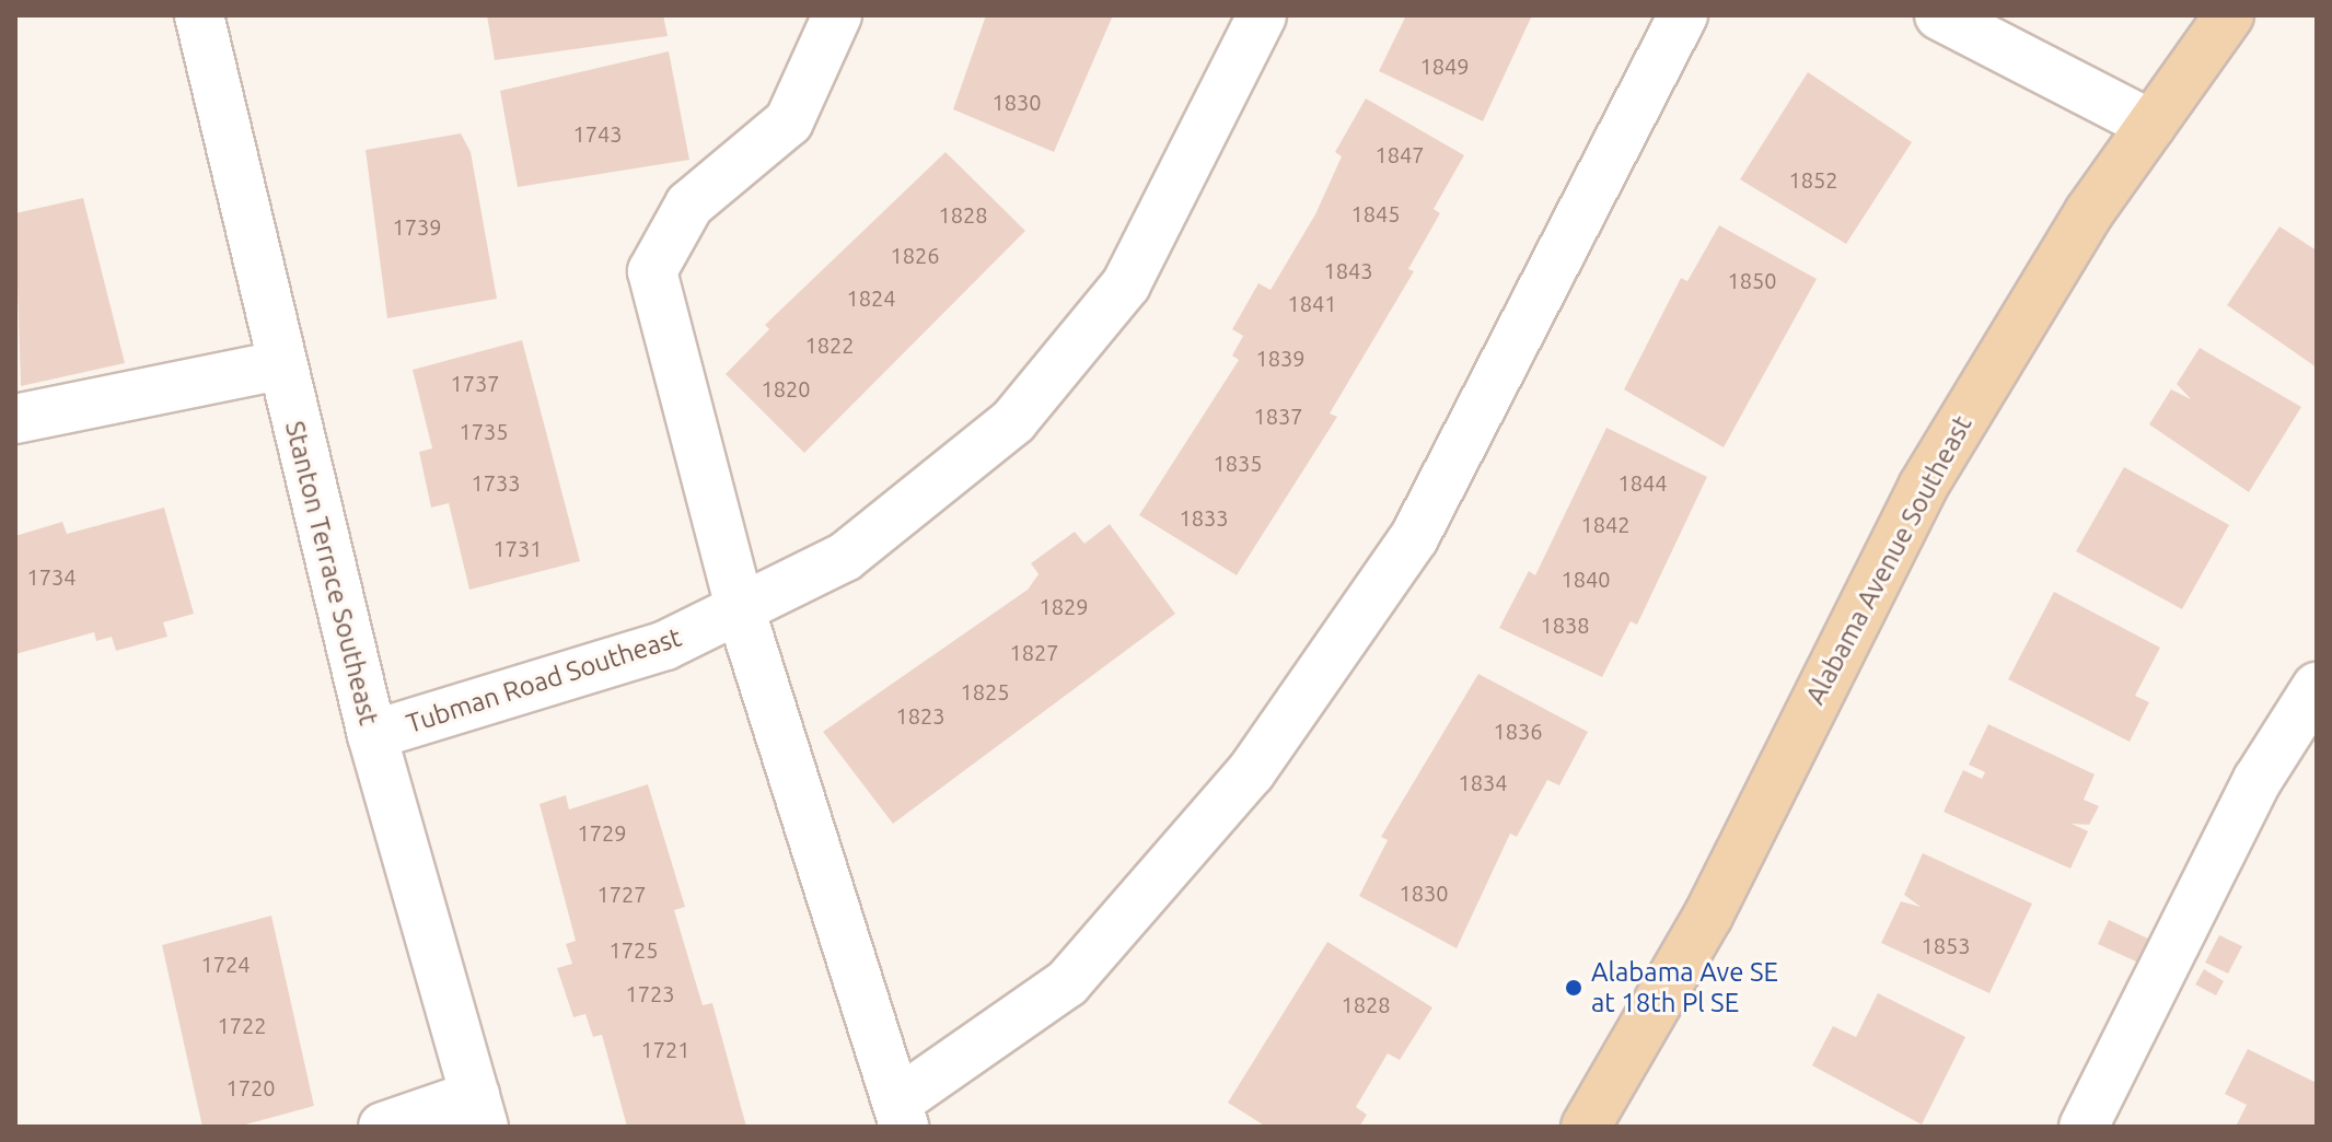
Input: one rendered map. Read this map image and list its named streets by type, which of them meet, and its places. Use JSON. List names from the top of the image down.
{
  "streets": {
    "main road": ["Alabama Avenue Southeast"],
    "street": ["Stanton Terrace Southeast", "Tubman Road Southeast"]
  },
  "crossings": [
    ["Stanton Terrace Southeast", "Tubman Road Southeast"]
  ],
  "places": ["Alabama Ave SE at 18th Pl SE"],
  "house_numbers": [
    "1849",
    "1830",
    "1743",
    "1847",
    "1852",
    "1845",
    "1828",
    "1739",
    "1826",
    "1843",
    "1850",
    "1824",
    "1841",
    "1822",
    "1839",
    "1737",
    "1820",
    "1837",
    "1735",
    "1835",
    "1733",
    "1844",
    "1833",
    "1842",
    "1731",
    "1734",
    "1840",
    "1829",
    "1838",
    "1827",
    "1825",
    "1823",
    "1836",
    "1834",
    "1729",
    "1830",
    "1727",
    "1853",
    "1725",
    "1724",
    "1723",
    "1828",
    "1722",
    "1721",
    "1720"
  ]
}
